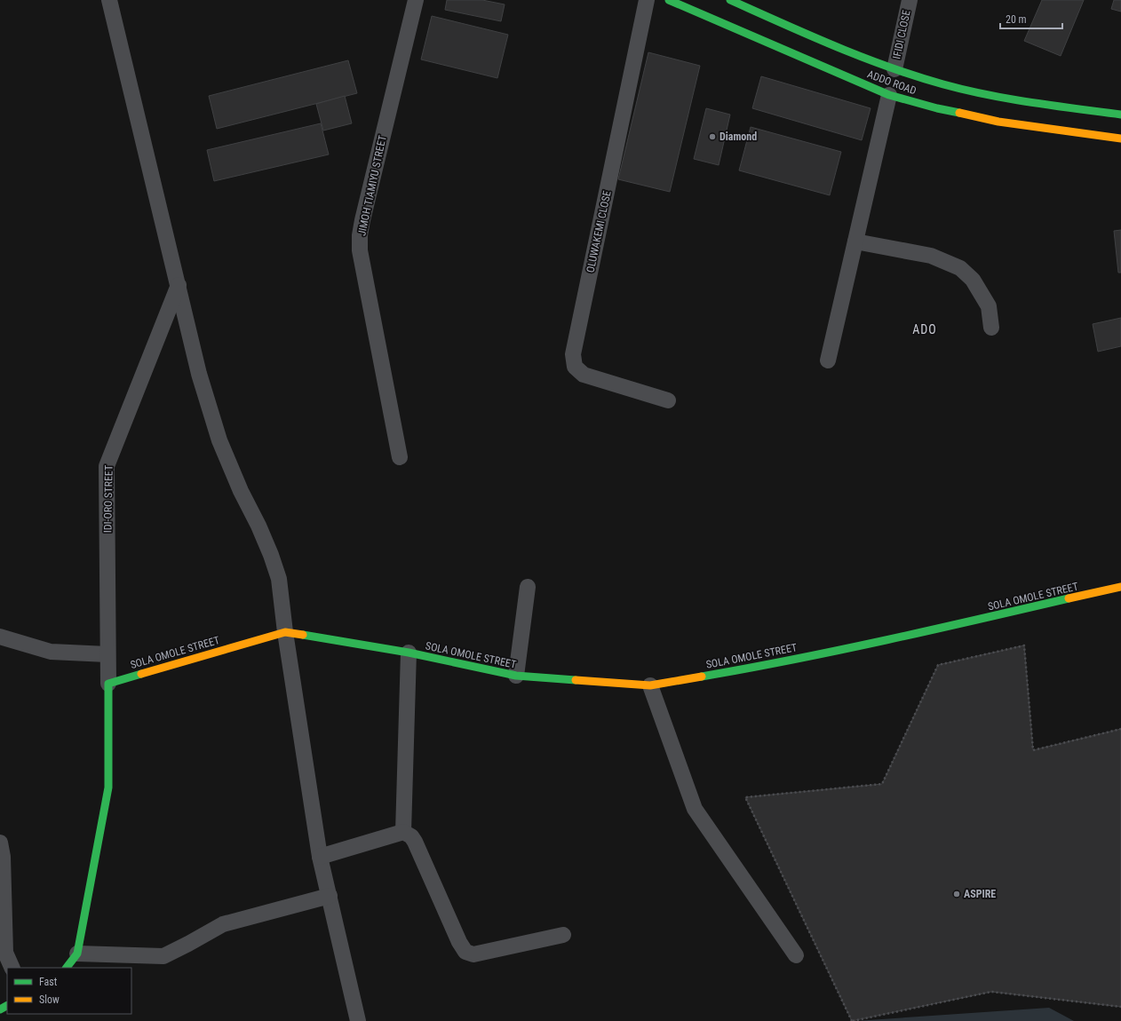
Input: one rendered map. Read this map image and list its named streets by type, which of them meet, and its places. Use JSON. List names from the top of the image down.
{
  "streets": {
    "street": [
      "IFIDI CLOSE",
      "ADDO ROAD",
      "JIMOH TIAMIYU STREET",
      "OLUWAKEMI CLOSE",
      "IDI-ORO STREET",
      "SOLA OMOLE STREET"
    ]
  },
  "crossings": [
    ["IFIDI CLOSE", "ADDO ROAD"],
    ["IDI-ORO STREET", "SOLA OMOLE STREET"]
  ],
  "districts": ["ADO"],
  "places": ["Diamond", "ASPIRE"],
  "legend": ["Fast", "Slow"],
  "scale_bar": "20 m"
}
